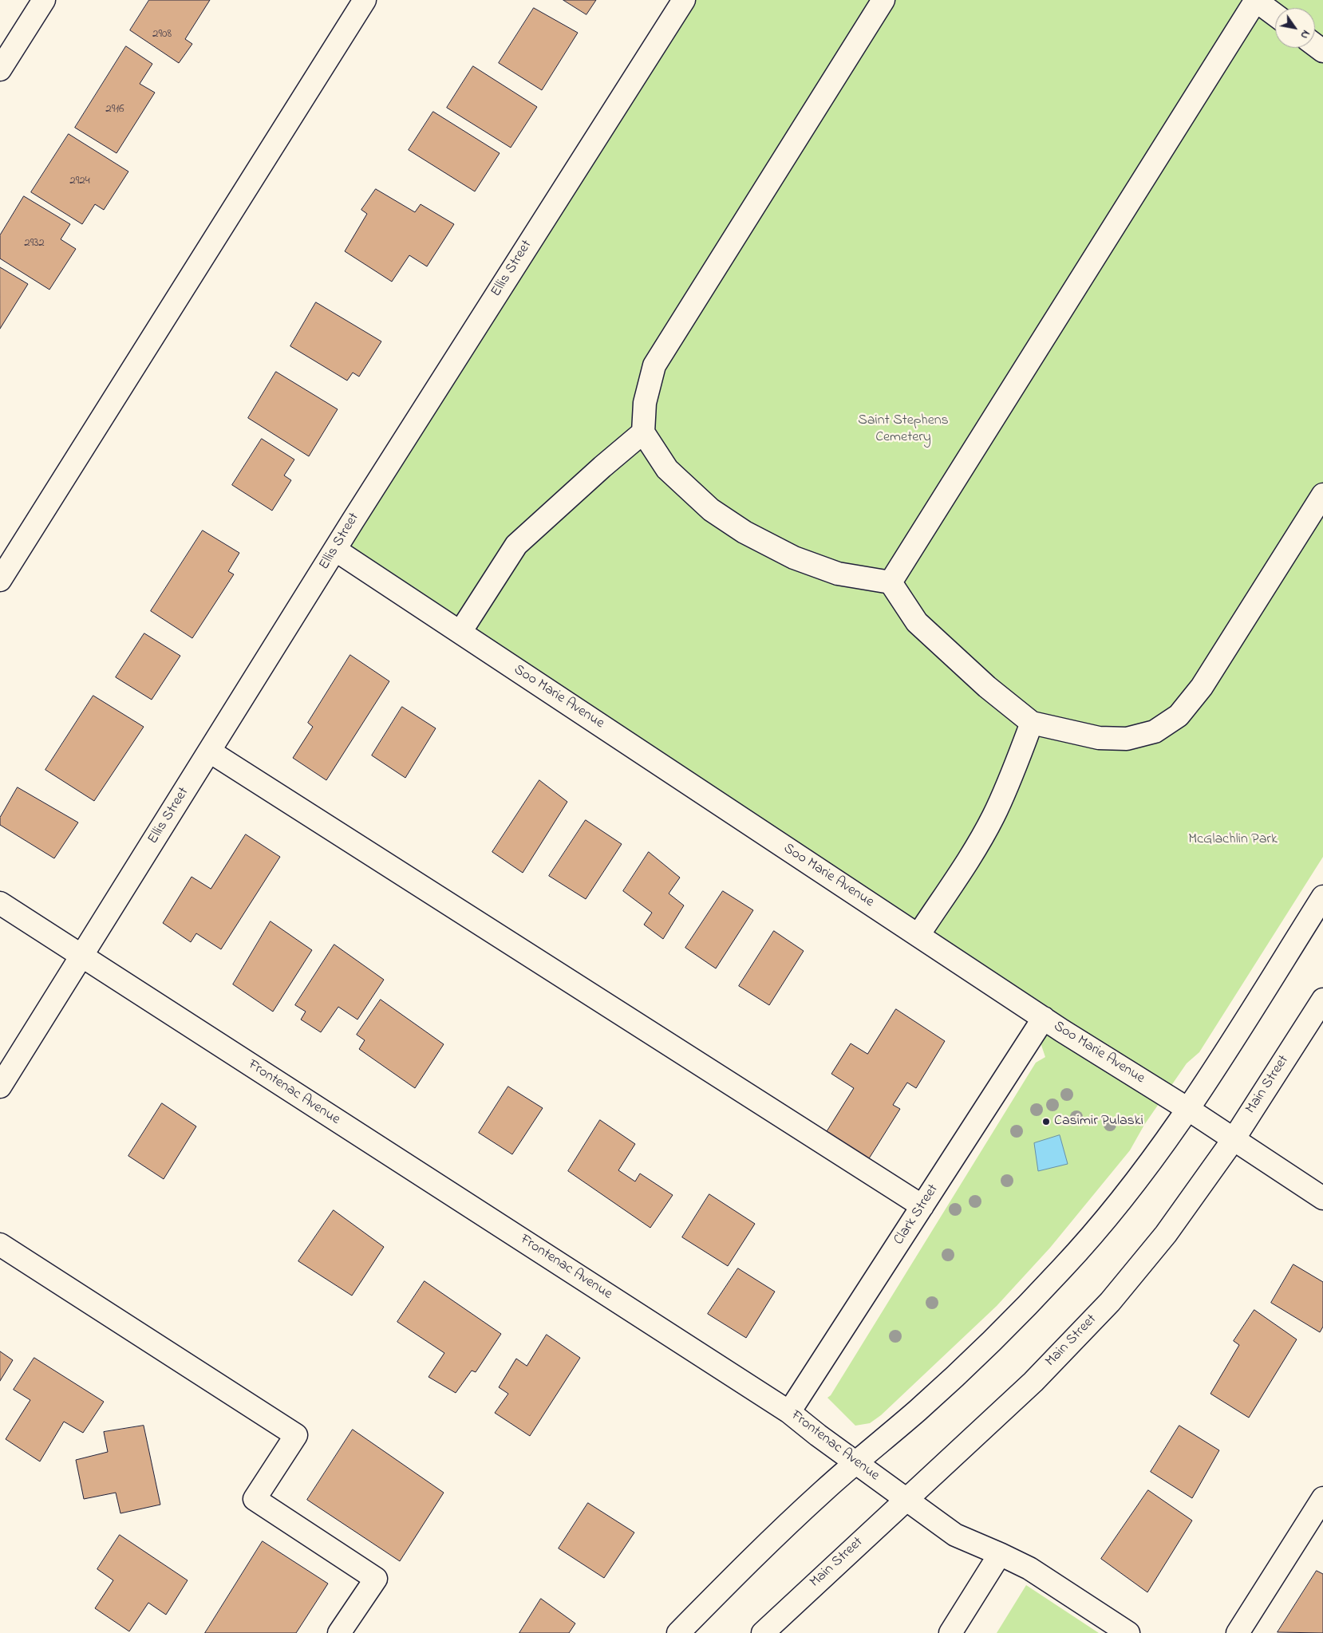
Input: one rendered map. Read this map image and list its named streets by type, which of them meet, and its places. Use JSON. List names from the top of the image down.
{
  "streets": {
    "street": [
      "Ellis Street",
      "Soo Marie Avenue",
      "Main Street",
      "Frontenac Avenue",
      "Clark Street"
    ]
  },
  "crossings": [
    ["Ellis Street", "Soo Marie Avenue"],
    ["Ellis Street", "Frontenac Avenue"],
    ["Soo Marie Avenue", "Main Street"],
    ["Soo Marie Avenue", "Clark Street"],
    ["Main Street", "Frontenac Avenue"],
    ["Frontenac Avenue", "Clark Street"]
  ],
  "parks": ["Saint Stephens Cemetery", "McGlachlin Park"],
  "places": ["Casimir Pulaski"],
  "house_numbers": [
    "2908",
    "2916",
    "2924",
    "2932"
  ],
  "north": "bottom right"
}
